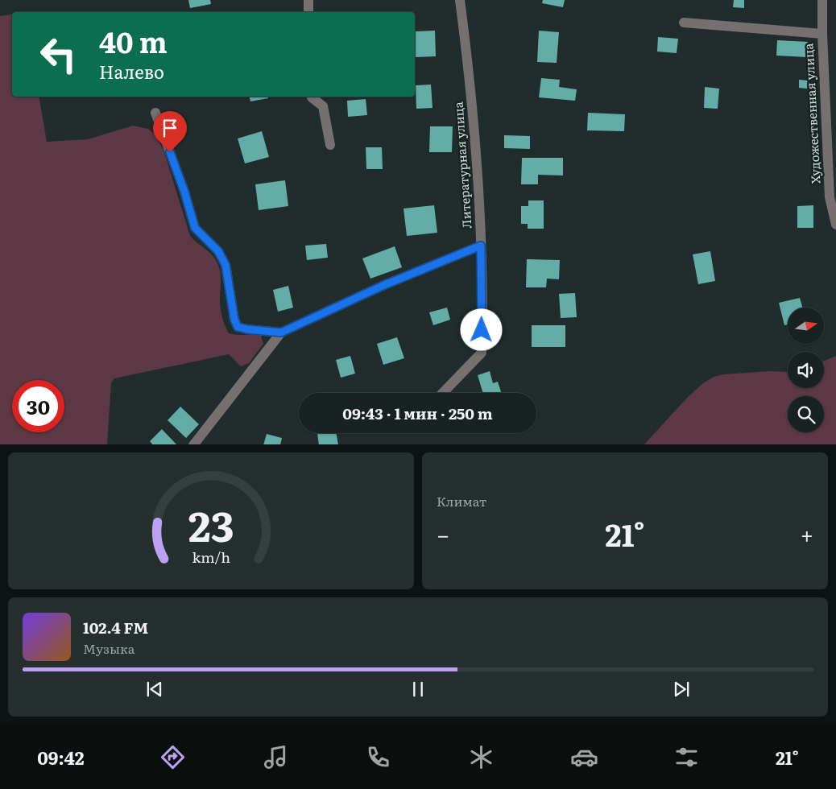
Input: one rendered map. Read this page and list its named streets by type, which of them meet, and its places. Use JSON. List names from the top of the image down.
{
  "streets": {
    "street": ["Художественная улица", "Литературная улица"]
  },
  "north": "right",
  "page": {
    "turn": ["40 m", "Налево"],
    "limit": "30",
    "trip": "09:43 · 1 мин · 250 m",
    "tile": "Климат",
    "heat": ["−", "21°", "+"],
    "song": ["102.4 FM", "Музыка"],
    "tabs": ["09:42", "21°"],
    "gauge": ["23", "km/h"]
  }
}
